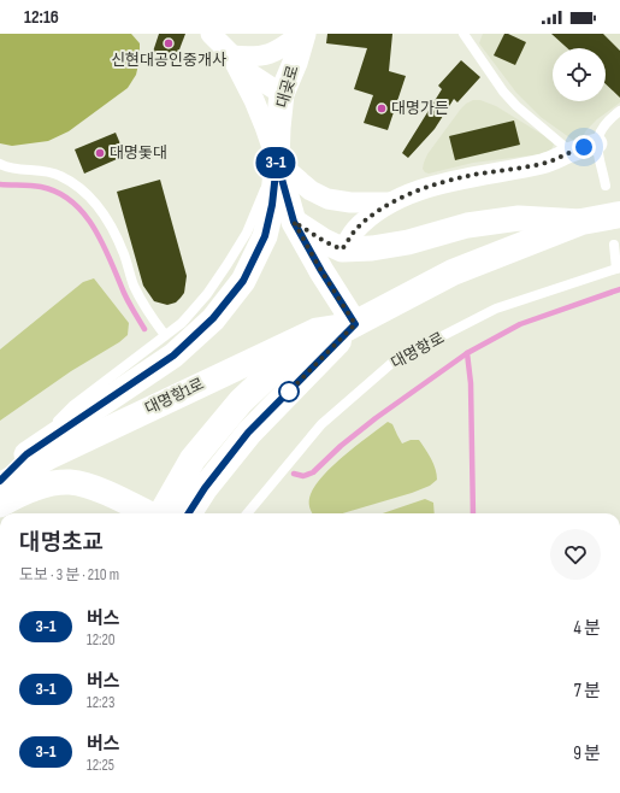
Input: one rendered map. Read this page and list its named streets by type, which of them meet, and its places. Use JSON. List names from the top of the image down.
{
  "streets": {
    "street": ["대곶로", "대명항1로"],
    "lane": ["대명항로"]
  },
  "crossings": [
    ["대곶로", "대명항1로"]
  ],
  "places": ["신현대공인중개사", "대명가든", "대명돛대"],
  "lines": ["bus line 3-1"],
  "page": {
    "status": "12:16",
    "on_map": "3-1",
    "heading": ["대명초교", "도보 · 3 분 · 210 m"],
    "list": [
      {
        "mark": "3-1",
        "name": "버스",
        "note": "12:20",
        "value": "4 분"
      },
      {
        "mark": "3-1",
        "name": "버스",
        "note": "12:23",
        "value": "7 분"
      },
      {
        "mark": "3-1",
        "name": "버스",
        "note": "12:25",
        "value": "9 분"
      }
    ]
  }
}
